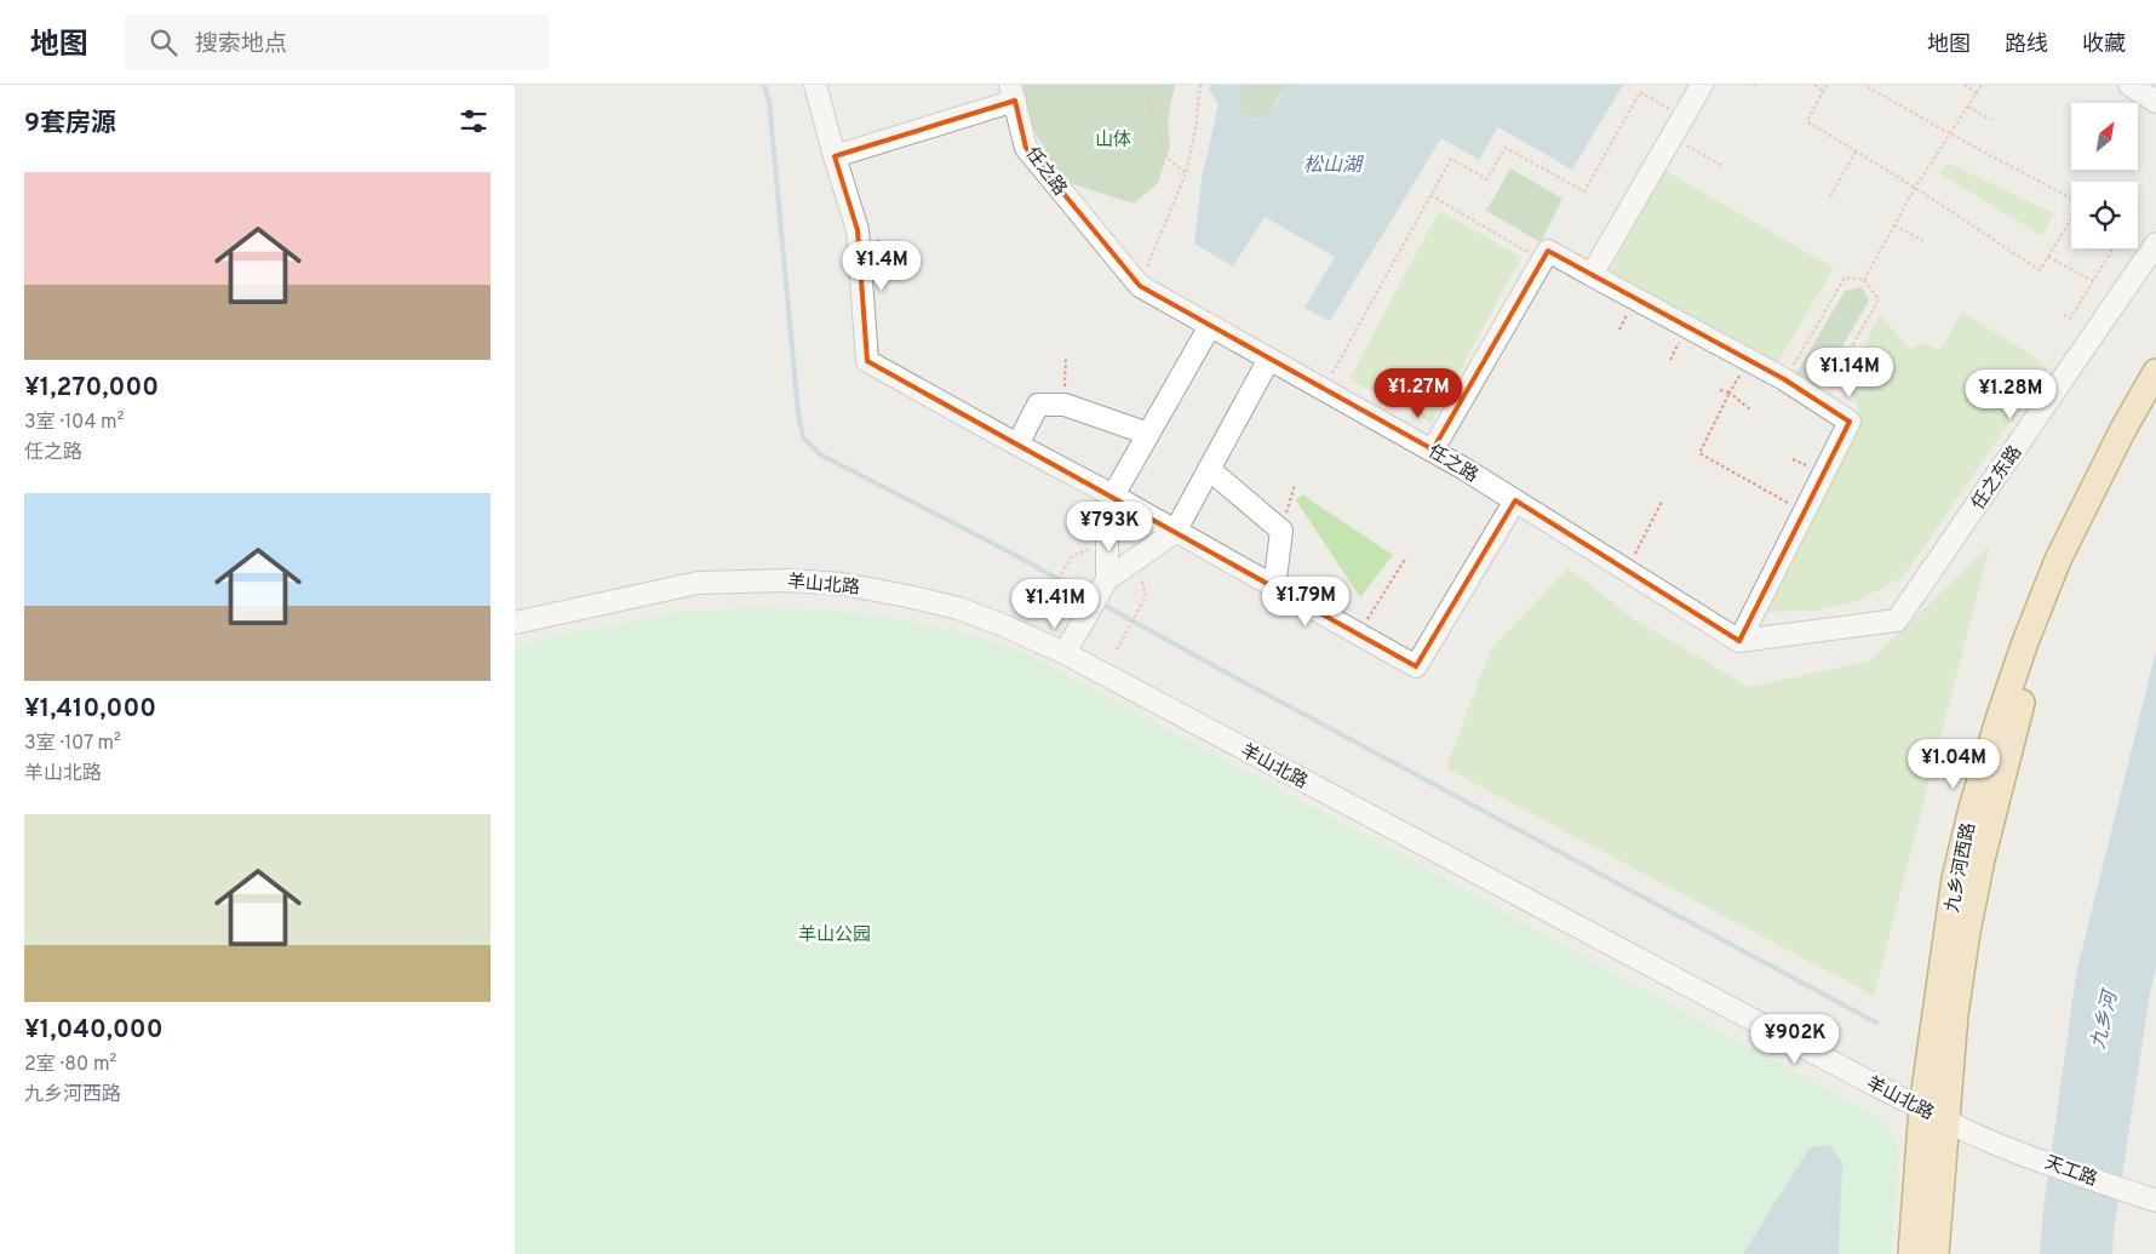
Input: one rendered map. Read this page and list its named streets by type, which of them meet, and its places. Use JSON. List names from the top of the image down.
{
  "streets": {
    "main road": ["九乡河西路"],
    "street": [
      "任之路",
      "任之东路",
      "羊山北路",
      "天工路"
    ]
  },
  "crossings": [
    ["任之路", "任之东路"],
    ["羊山北路", "九乡河西路"],
    ["羊山北路", "天工路"]
  ],
  "water": ["松山湖", "九乡河"],
  "parks": ["山体", "羊山公园"],
  "north": "top right",
  "page": {
    "header": "地图",
    "search": "搜索地点",
    "nav": ["地图", "路线", "收藏"],
    "heading": "9套房源",
    "list": [
      {
        "name": "¥1,270,000",
        "note": "3室 · 104 m² · 任之路"
      },
      {
        "name": "¥1,410,000",
        "note": "3室 · 107 m² · 羊山北路"
      },
      {
        "name": "¥1,040,000",
        "note": "2室 · 80 m² · 九乡河西路"
      }
    ],
    "price": [
      "¥1.4M",
      "¥1.14M",
      "¥1.27M",
      "¥1.28M",
      "¥793K",
      "¥1.79M",
      "¥1.41M",
      "¥1.04M",
      "¥902K"
    ]
  }
}
